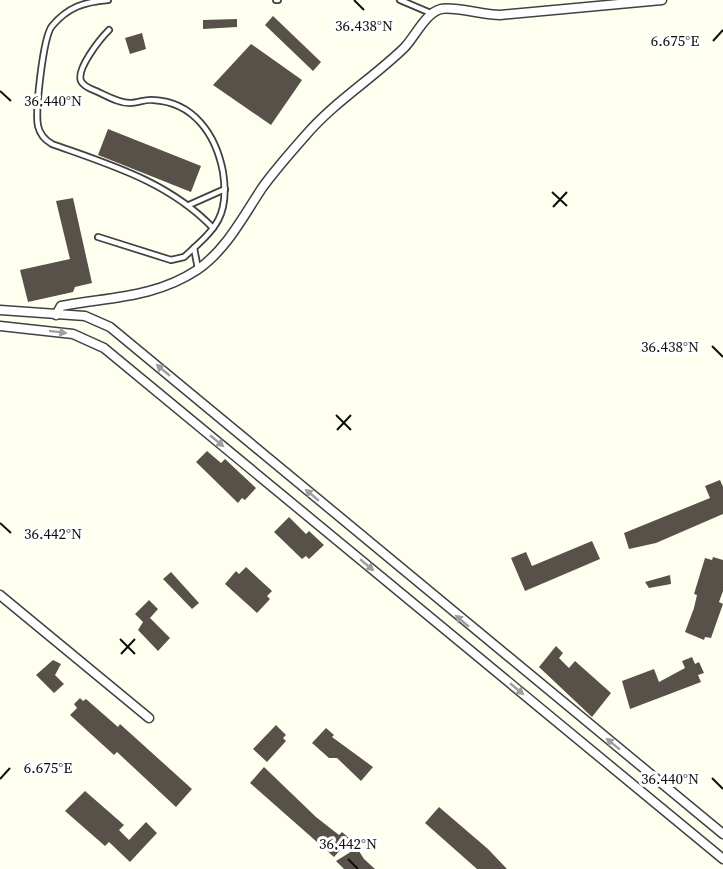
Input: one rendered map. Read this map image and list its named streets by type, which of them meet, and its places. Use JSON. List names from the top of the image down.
{
  "coordinates": [
    "36.438°N",
    "6.675°E",
    "36.440°N",
    "36.442°N"
  ]
}
